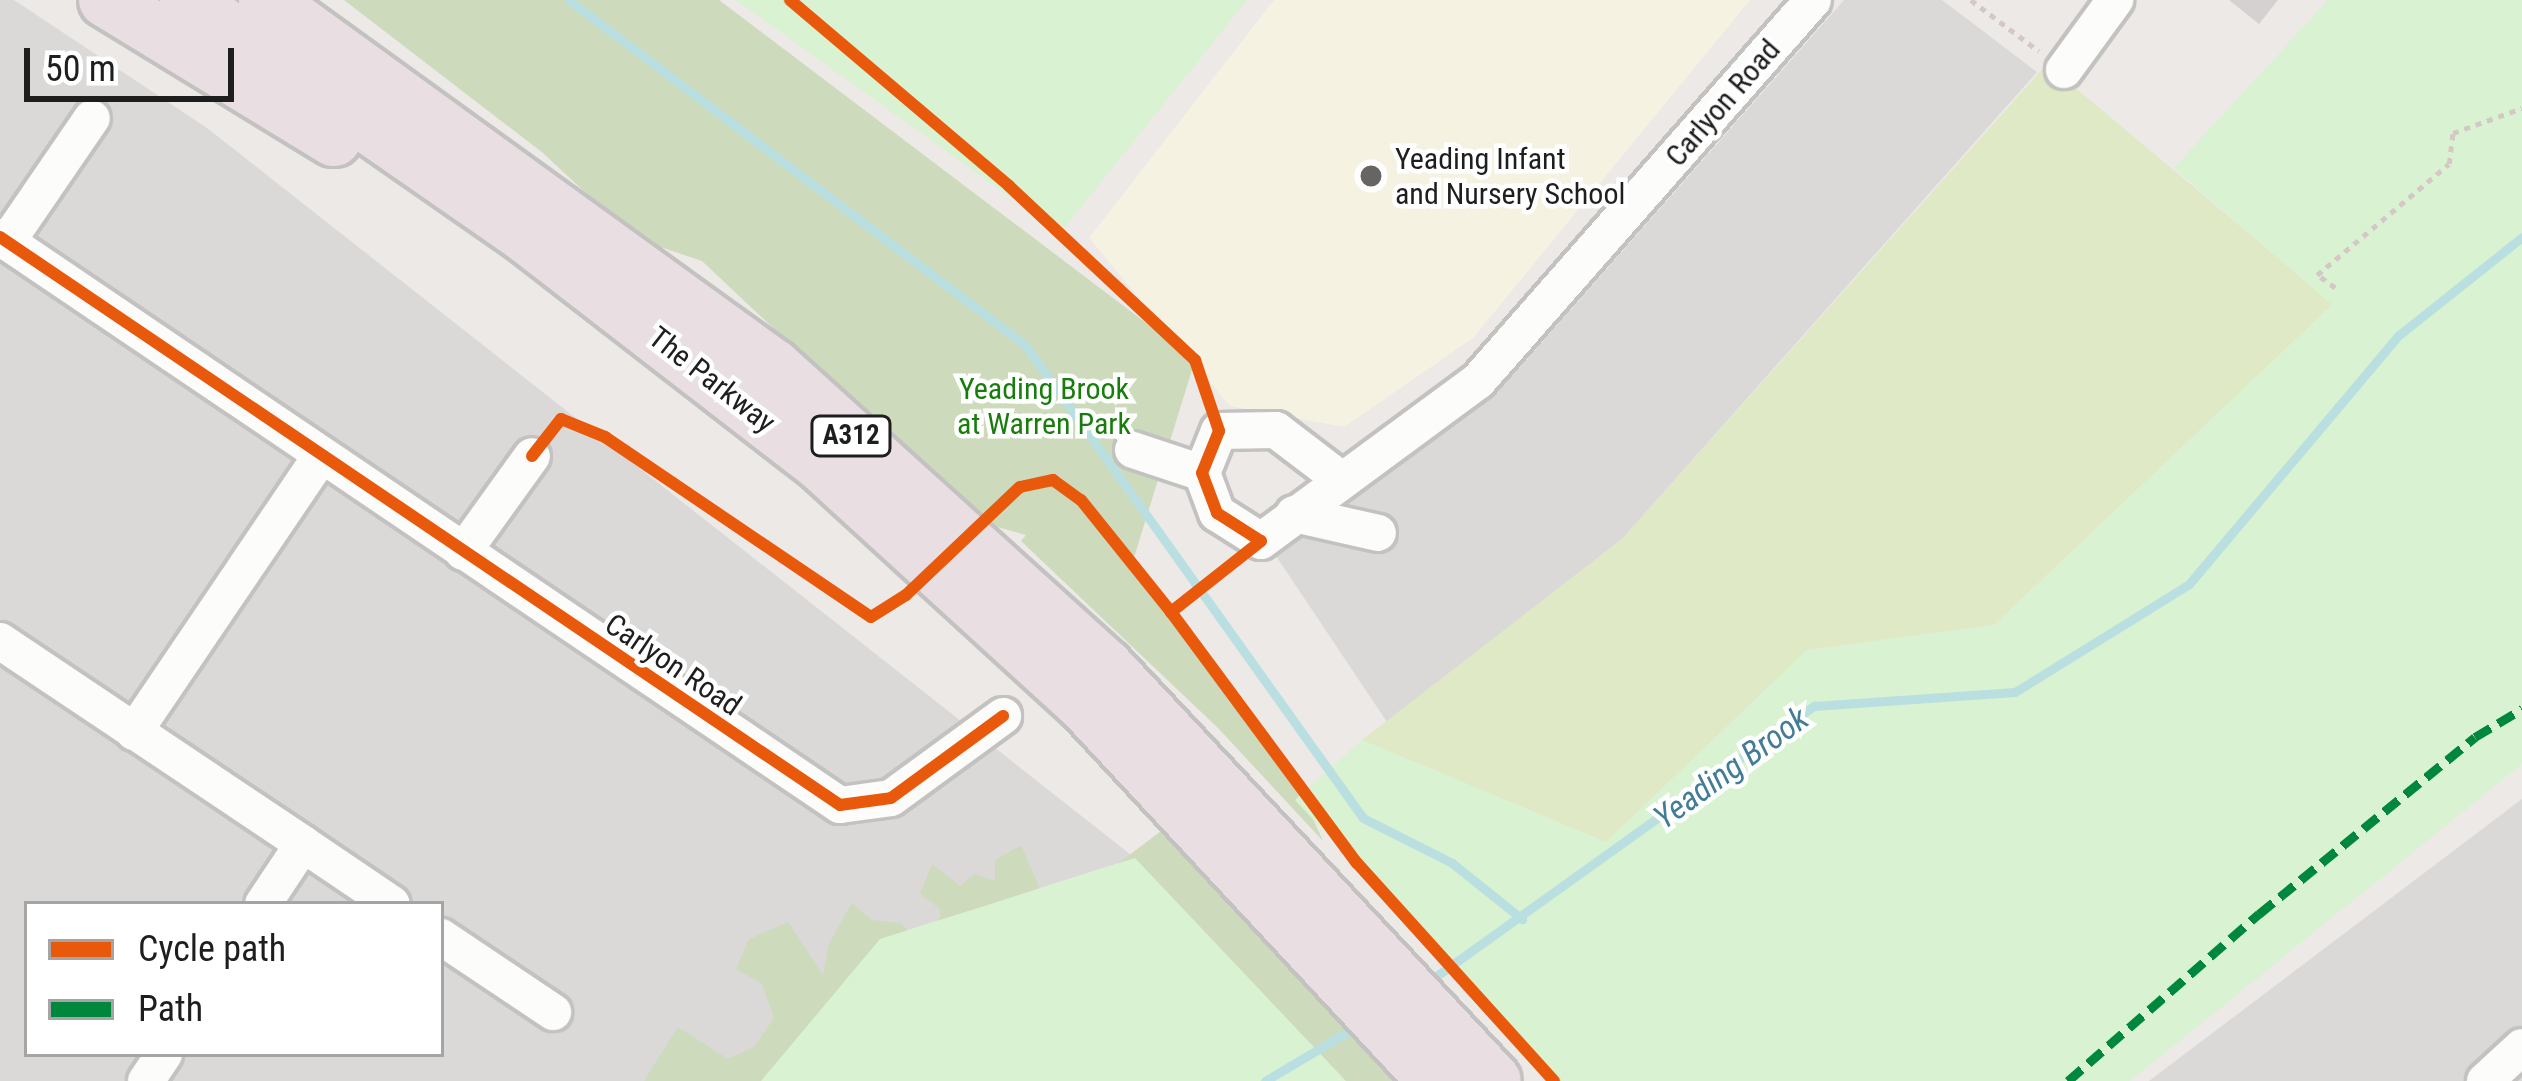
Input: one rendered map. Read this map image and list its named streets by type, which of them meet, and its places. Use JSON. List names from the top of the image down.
{
  "streets": {
    "highway": ["The Parkway", "A312"],
    "street": ["Carlyon Road"]
  },
  "crossings": [
    ["The Parkway", "A312"]
  ],
  "water": ["Yeading Brook"],
  "parks": ["Yeading Brook at Warren Park"],
  "places": ["Yeading Infant and Nursery School"],
  "legend": ["Cycle path", "Path"],
  "scale_bar": "50 m"
}
